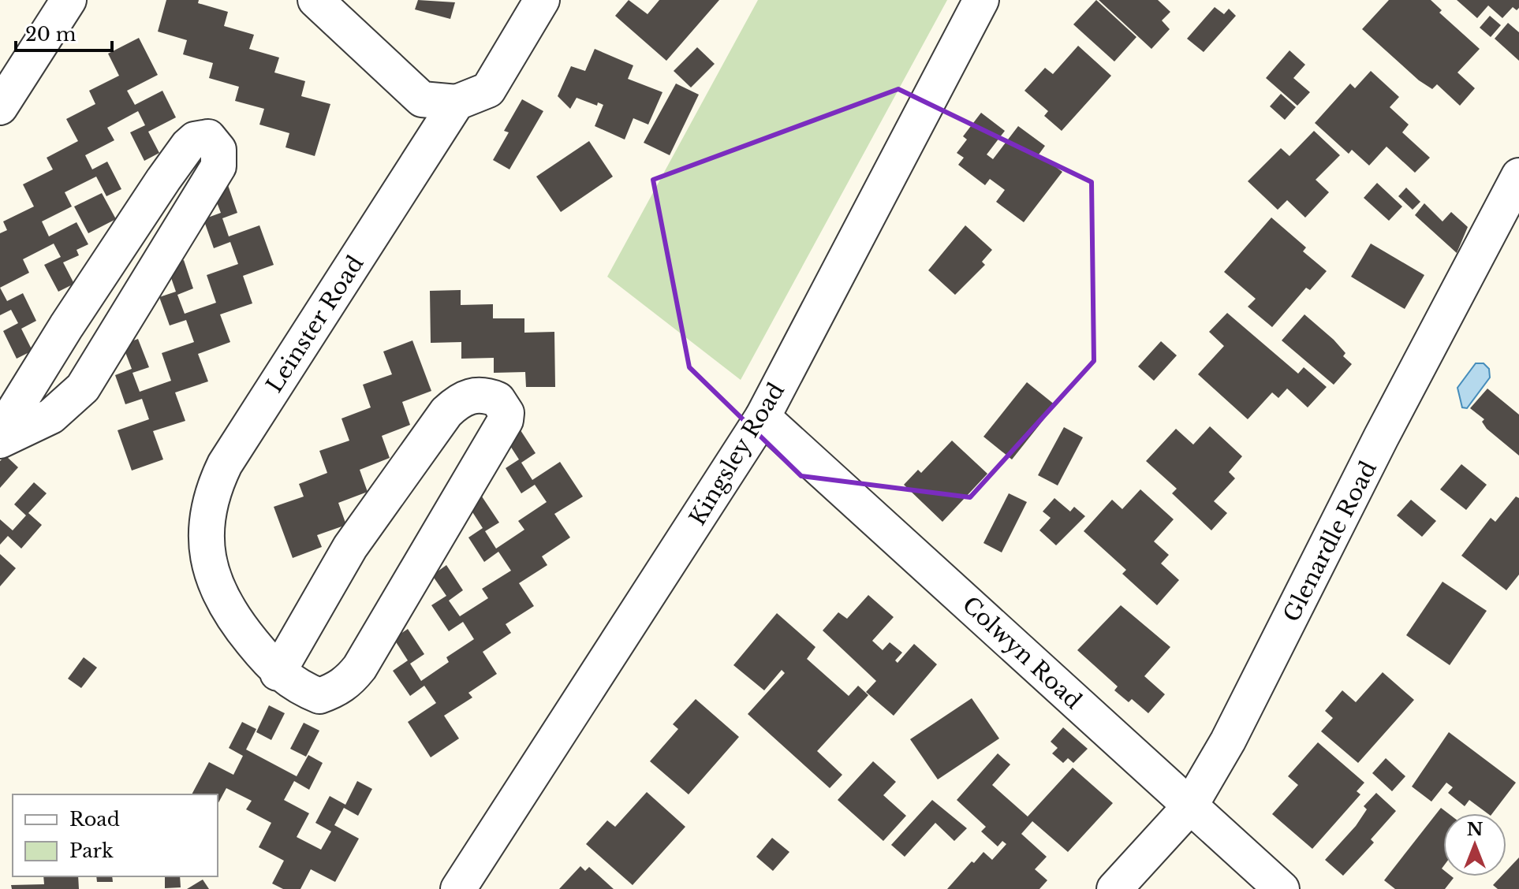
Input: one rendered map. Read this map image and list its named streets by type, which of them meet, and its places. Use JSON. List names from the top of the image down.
{
  "streets": {
    "street": [
      "Leinster Road",
      "Kingsley Road",
      "Glenardle Road",
      "Colwyn Road"
    ]
  },
  "crossings": [
    ["Kingsley Road", "Colwyn Road"],
    ["Glenardle Road", "Colwyn Road"]
  ],
  "legend": ["Road", "Park"],
  "scale_bar": "20 m",
  "north": "top"
}
